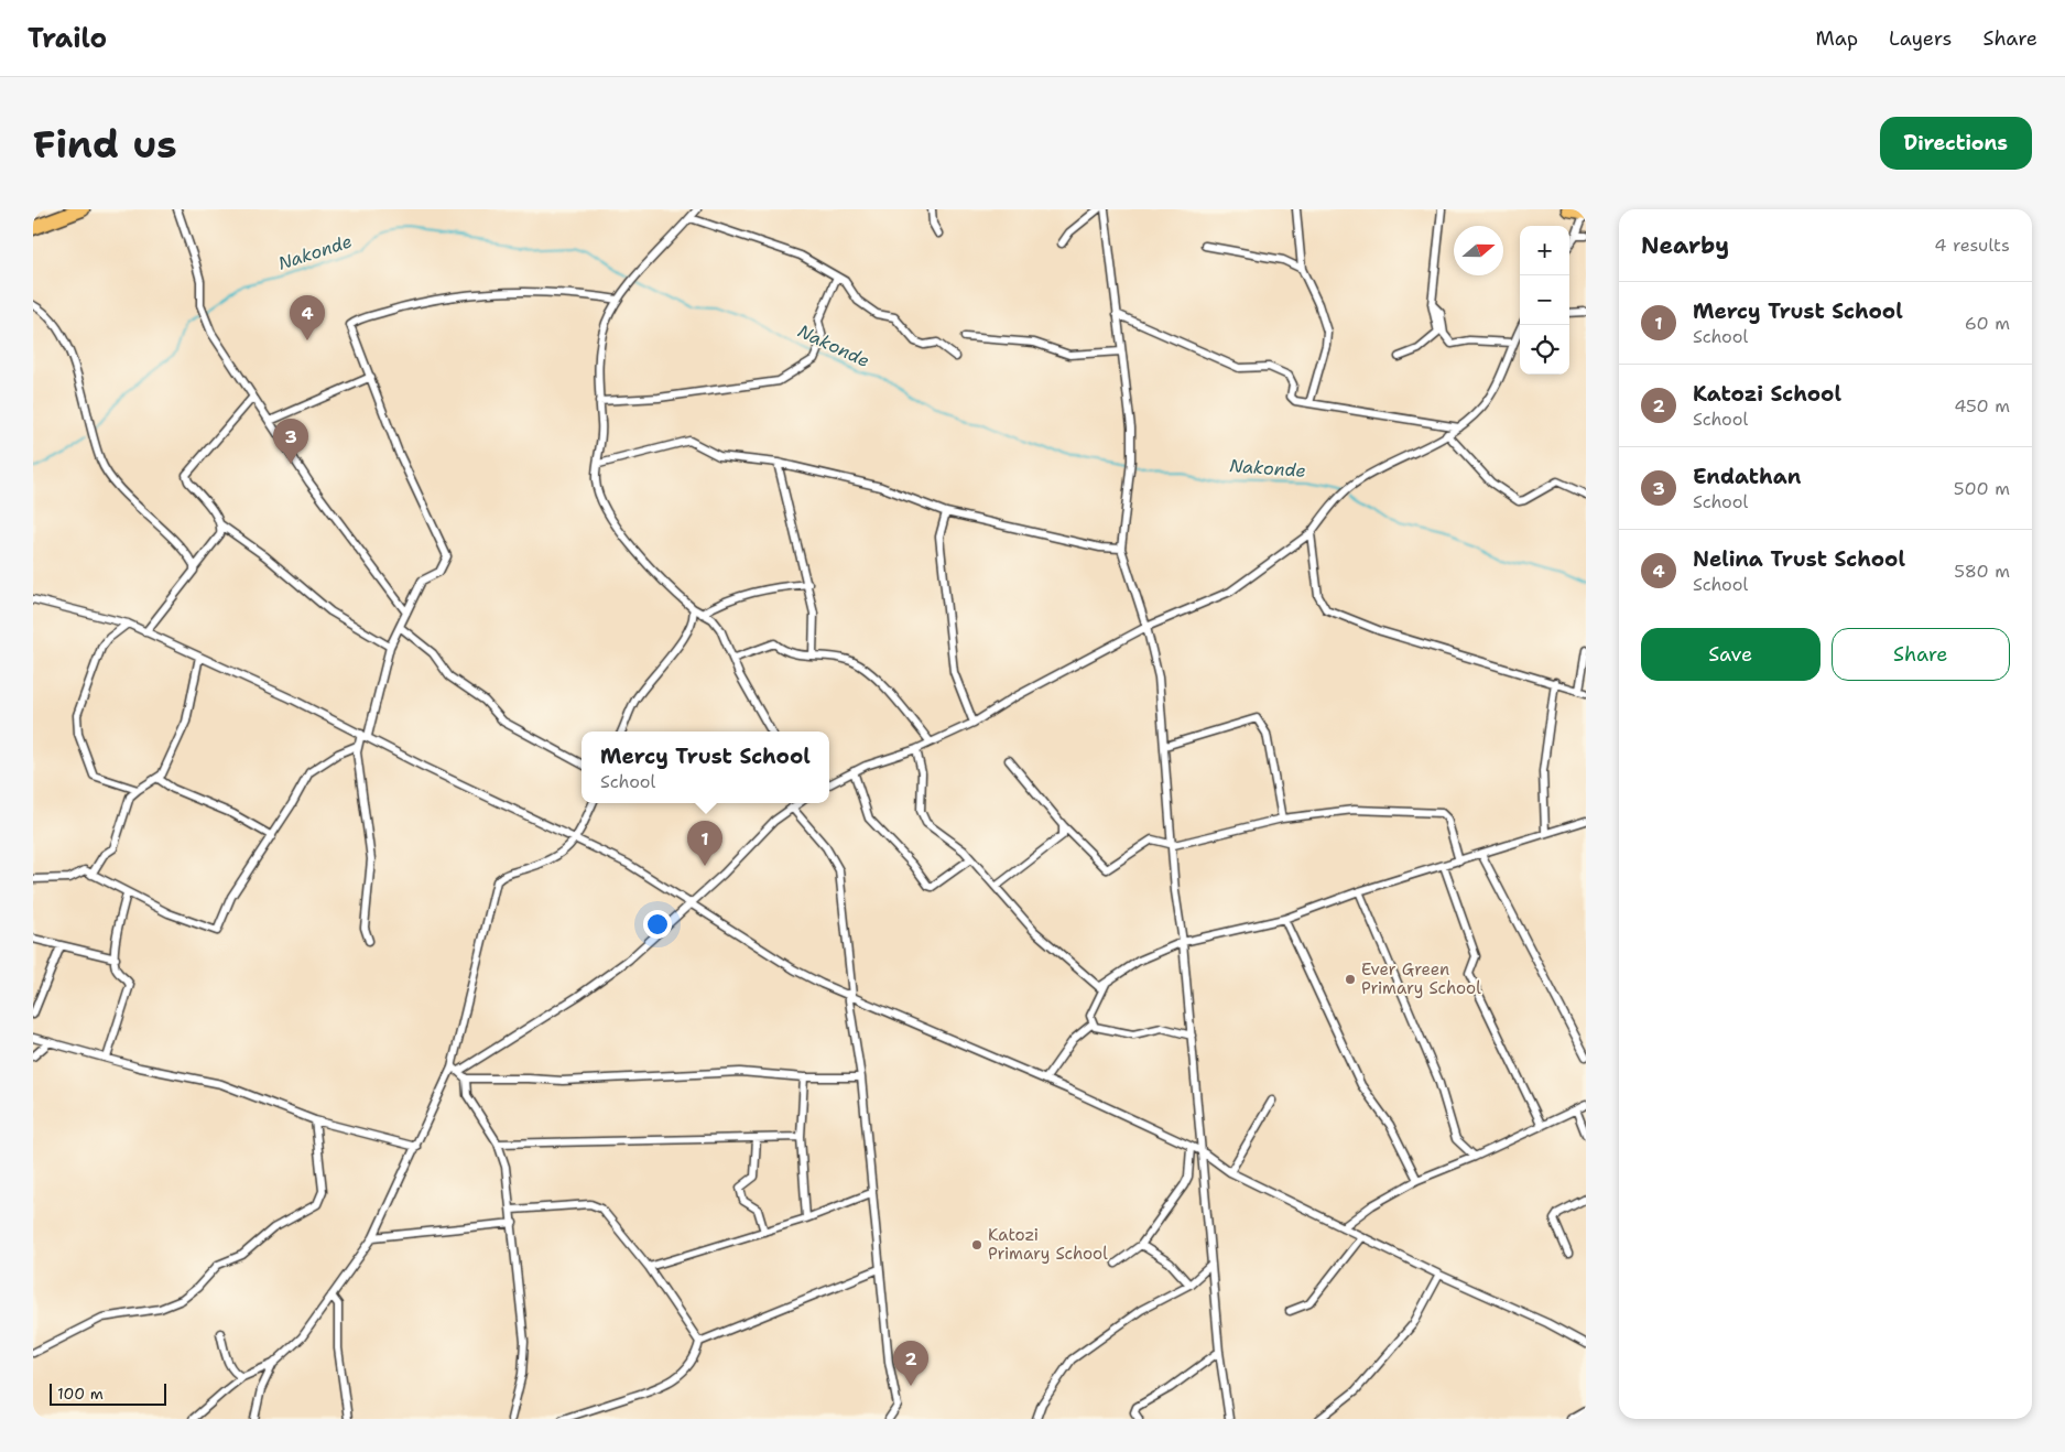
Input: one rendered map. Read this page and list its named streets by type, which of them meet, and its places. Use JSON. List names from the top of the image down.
{
  "water": ["Nakonde"],
  "places": ["Ever Green Primary School", "Katozi Primary School"],
  "scale_bar": "100 m",
  "north": "right",
  "page": {
    "header": "Trailo",
    "nav": ["Map", "Layers", "Share"],
    "buttons": [
      "Directions",
      ["Save", "Share"]
    ],
    "title": "Find us",
    "heading": ["Nearby", "4 results"],
    "map_buttons": ["+", "−"],
    "list": [
      {
        "mark": "1",
        "name": "Mercy Trust School",
        "note": "School",
        "value": "60 m"
      },
      {
        "mark": "2",
        "name": "Katozi School",
        "note": "School",
        "value": "450 m"
      },
      {
        "mark": "3",
        "name": "Endathan",
        "note": "School",
        "value": "500 m"
      },
      {
        "mark": "4",
        "name": "Nelina Trust School",
        "note": "School",
        "value": "580 m"
      }
    ],
    "pins": [
      "4",
      "3",
      "1",
      "2"
    ],
    "popup": ["Mercy Trust School", "School"],
    "scale": "100 m"
  }
}
